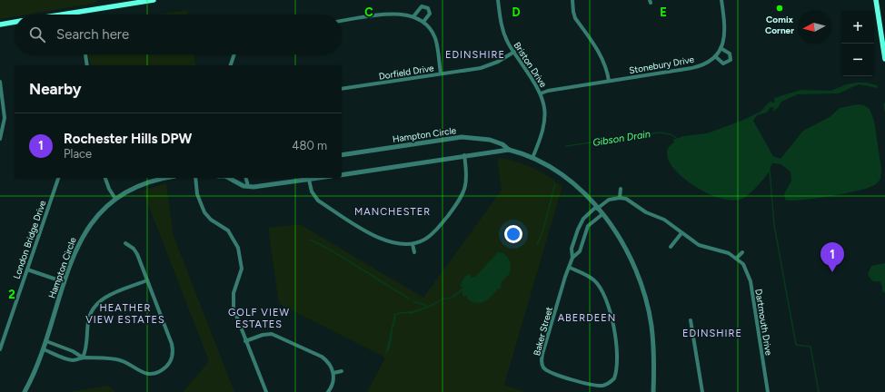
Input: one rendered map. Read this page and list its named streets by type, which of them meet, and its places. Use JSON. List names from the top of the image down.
{
  "streets": {
    "street": [
      "Briston Drive",
      "Stonebury Drive",
      "Dorfield Drive",
      "Hampton Circle",
      "London Bridge Drive",
      "Dartmouth Drive",
      "Baker Street"
    ]
  },
  "crossings": [
    ["Briston Drive", "Stonebury Drive"],
    ["Briston Drive", "Dorfield Drive"],
    ["Briston Drive", "Hampton Circle"],
    ["Hampton Circle", "Baker Street"]
  ],
  "districts": [
    "EDINSHIRE",
    "MANCHESTER",
    "HEATHER VIEW ESTATES",
    "GOLF VIEW ESTATES",
    "ABERDEEN",
    "EDINSHIRE"
  ],
  "water": ["Gibson Drain"],
  "places": ["Comix Corner"],
  "north": "left",
  "page": {
    "map_buttons": ["+", "−"],
    "search": "Search here",
    "heading": "Nearby",
    "list": [
      {
        "mark": "1",
        "name": "Rochester Hills DPW",
        "note": "Place",
        "value": "480 m"
      }
    ],
    "pins": "1"
  },
  "grid": {
    "columns": ["C", "D", "E"],
    "rows": ["2"]
  }
}
